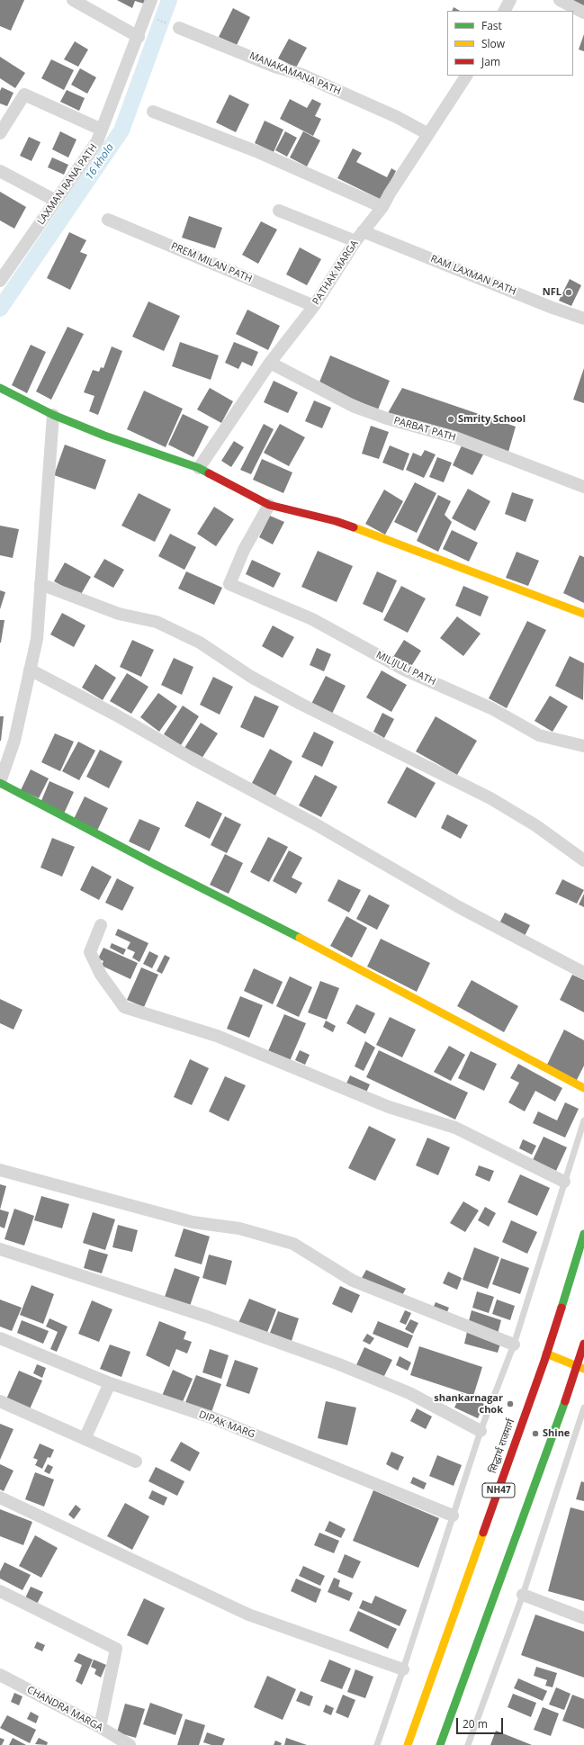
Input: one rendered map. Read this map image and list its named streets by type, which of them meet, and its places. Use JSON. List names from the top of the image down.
{
  "streets": {
    "main road": ["सिद्धार्थ राजमार्ग", "NH47"],
    "street": [
      "MANAKAMANA PATH",
      "LAXMAN RANA PATH",
      "PREM MILAN PATH",
      "PATHAK MARGA",
      "RAM LAXMAN PATH",
      "PARBAT PATH",
      "MILIJULI PATH",
      "DIPAK MARG",
      "CHANDRA MARGA"
    ]
  },
  "crossings": [
    ["MANAKAMANA PATH", "PATHAK MARGA"],
    ["PREM MILAN PATH", "PATHAK MARGA"],
    ["PATHAK MARGA", "RAM LAXMAN PATH"],
    ["PATHAK MARGA", "PARBAT PATH"]
  ],
  "water": ["16 khola"],
  "places": [
    "NFL",
    "Smrity School",
    "shankarnagar chok",
    "Shine"
  ],
  "legend": ["Fast", "Slow", "Jam"],
  "scale_bar": "20 m"
}
